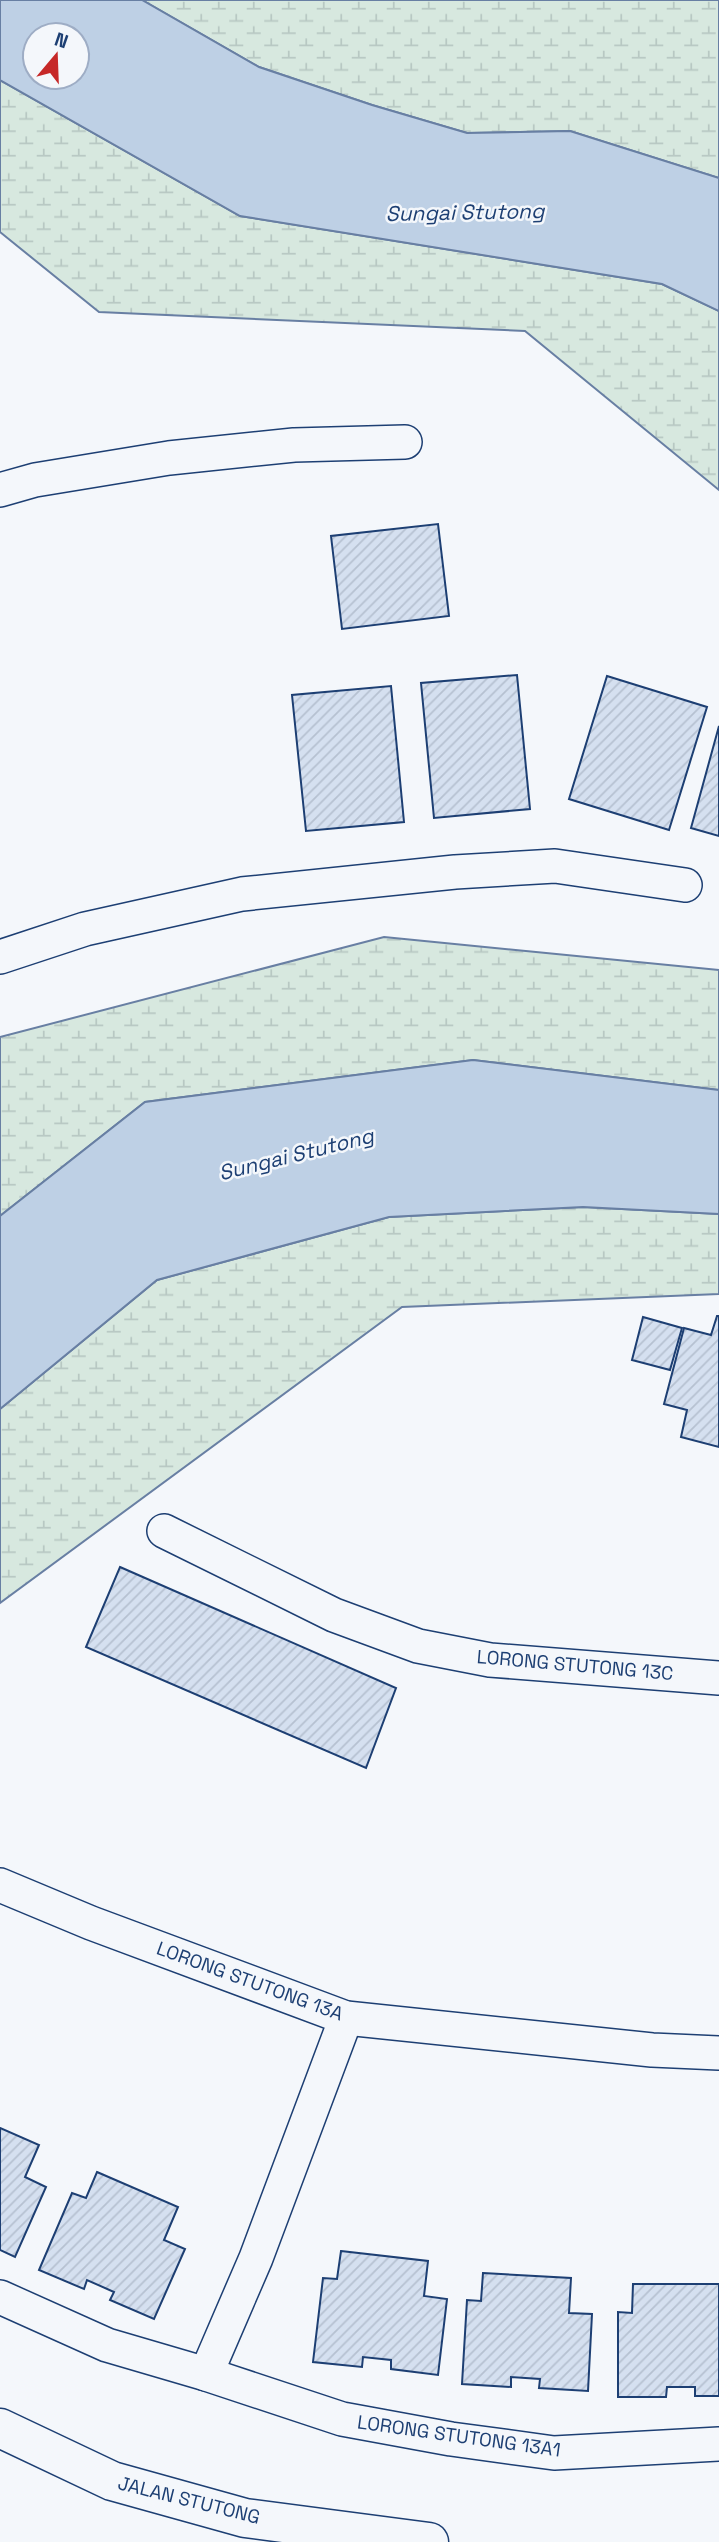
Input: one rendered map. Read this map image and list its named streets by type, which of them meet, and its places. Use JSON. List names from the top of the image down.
{
  "streets": {
    "main road": ["JALAN STUTONG"],
    "street": ["LORONG STUTONG 13C", "LORONG STUTONG 13A", "LORONG STUTONG 13A1"]
  },
  "water": ["Sungai Stutong"],
  "north": "top"
}
